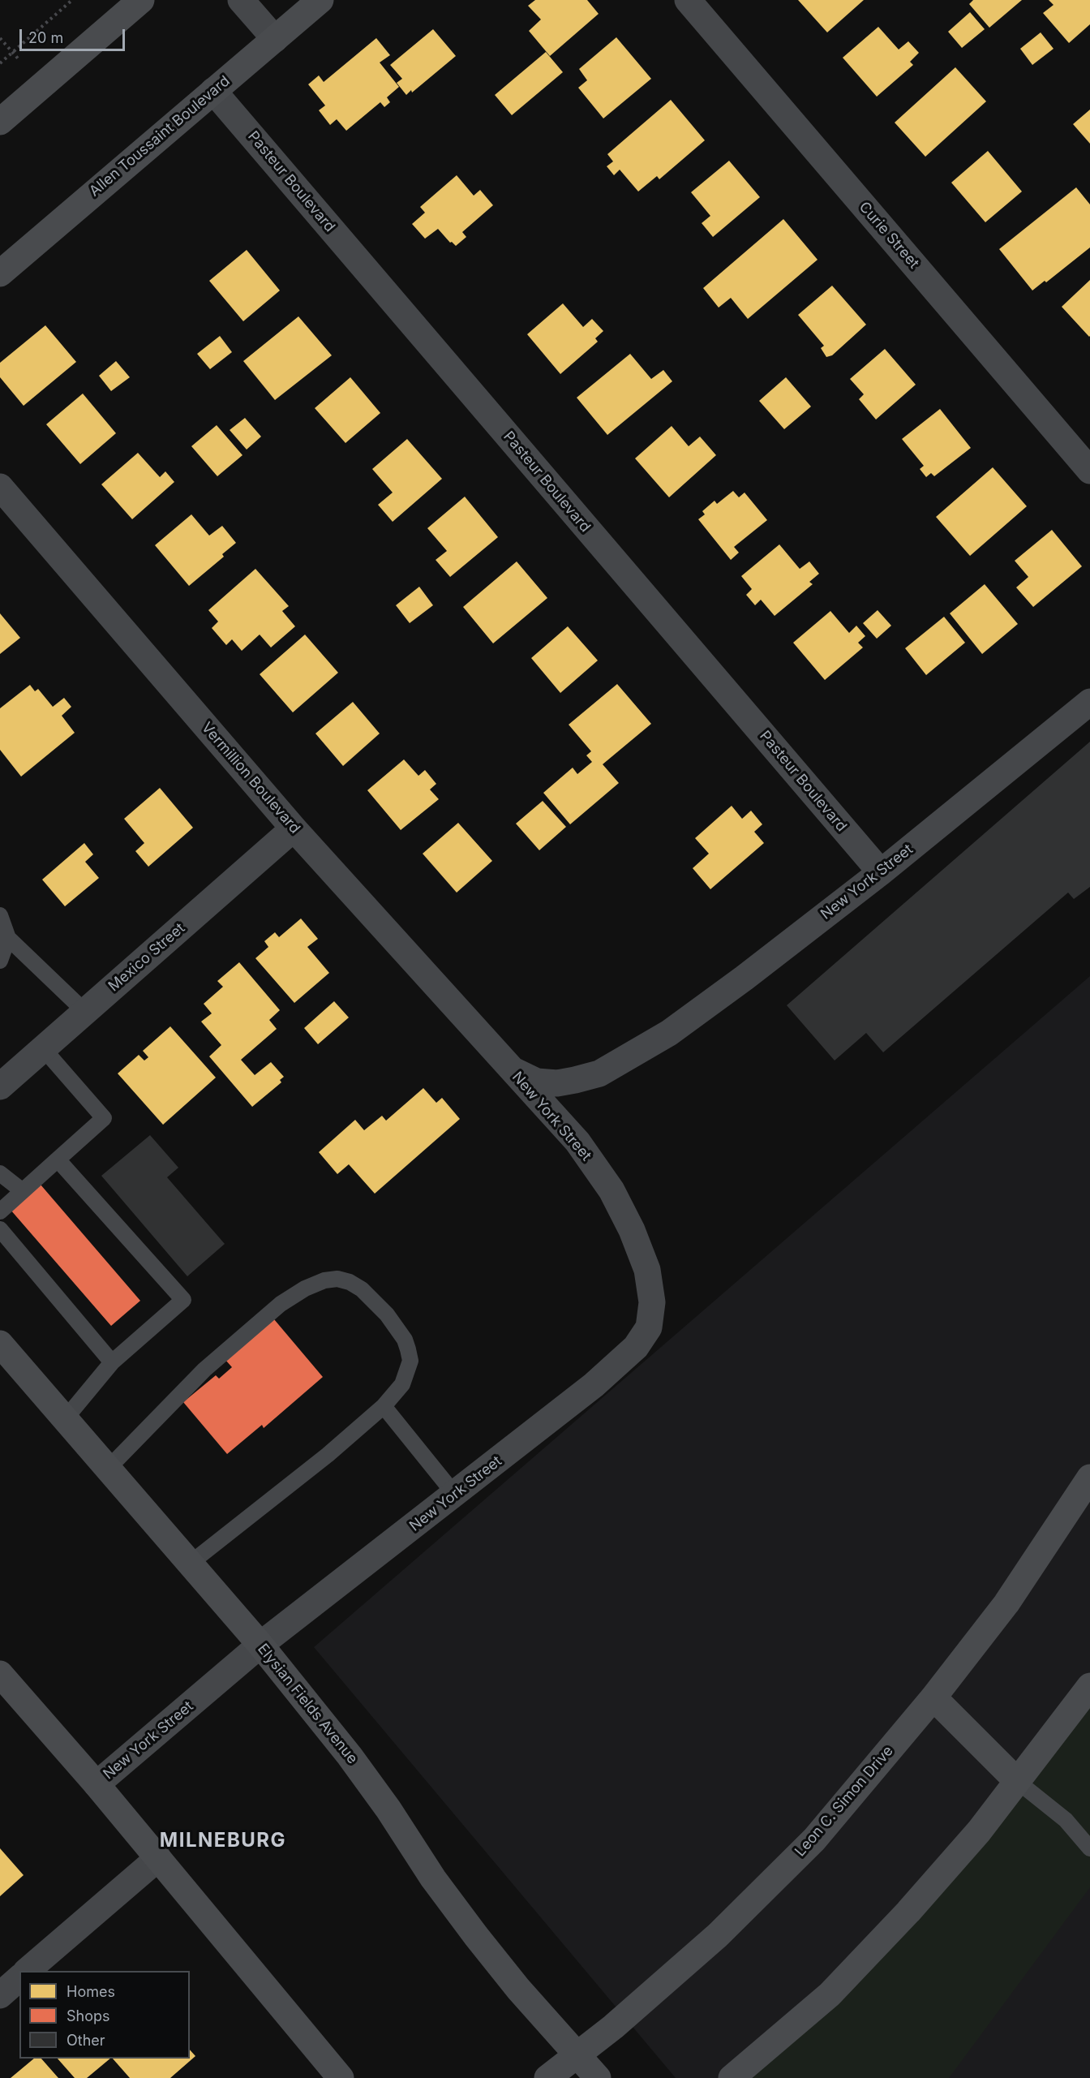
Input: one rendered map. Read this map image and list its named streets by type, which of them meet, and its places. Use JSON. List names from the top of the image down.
{
  "streets": {
    "main road": ["Allen Toussaint Boulevard", "Elysian Fields Avenue", "Leon C. Simon Drive"],
    "street": [
      "Pasteur Boulevard",
      "Curie Street",
      "Vermillion Boulevard",
      "New York Street",
      "Mexico Street"
    ]
  },
  "crossings": [
    ["Allen Toussaint Boulevard", "Pasteur Boulevard"],
    ["Pasteur Boulevard", "New York Street"],
    ["Vermillion Boulevard", "New York Street"],
    ["Vermillion Boulevard", "Mexico Street"],
    ["New York Street", "Elysian Fields Avenue"],
    ["Elysian Fields Avenue", "Leon C. Simon Drive"]
  ],
  "districts": ["MILNEBURG"],
  "legend": ["Homes", "Shops", "Other"],
  "scale_bar": "20 m"
}
